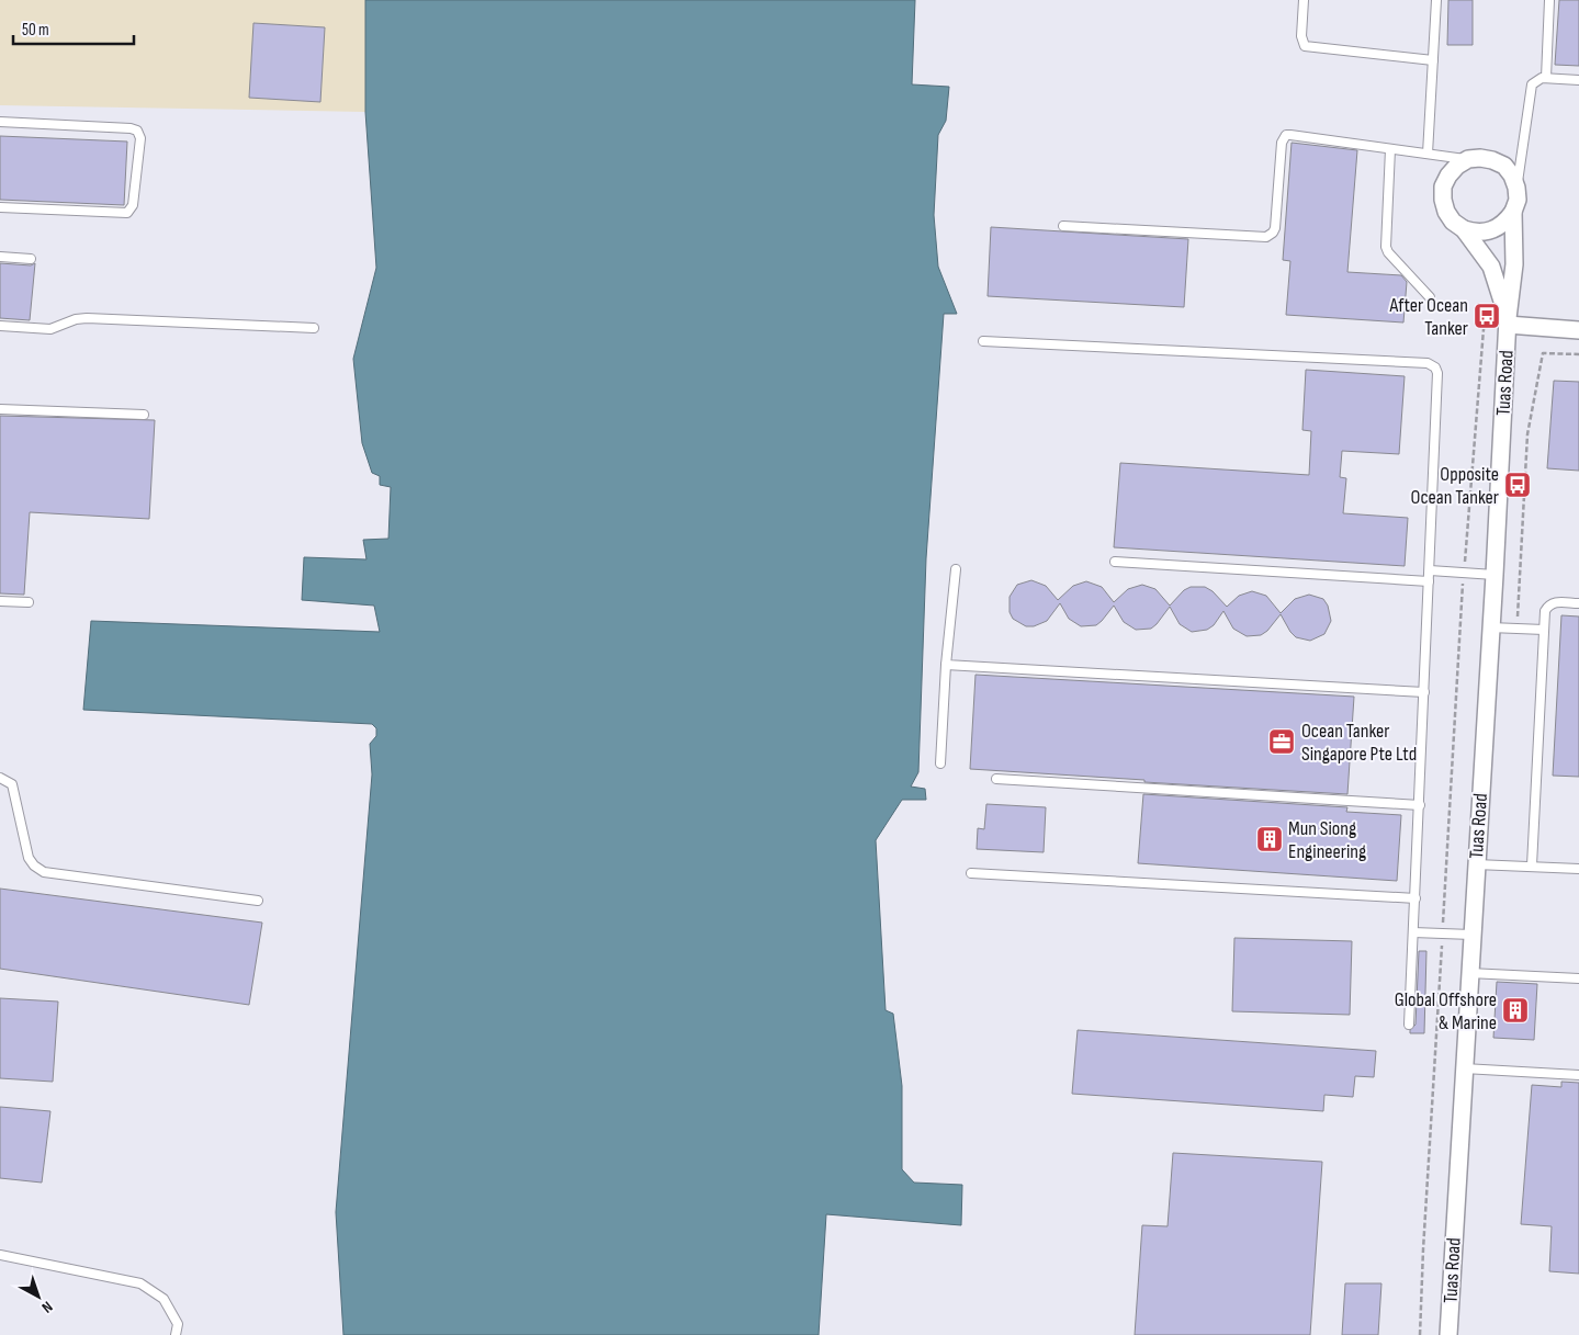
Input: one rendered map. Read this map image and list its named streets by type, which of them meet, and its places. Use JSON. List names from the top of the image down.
{
  "streets": {
    "street": ["Tuas Road"]
  },
  "places": {
    "bus stop": ["After Ocean Tanker", "Opposite Ocean Tanker"],
    "office": ["Ocean Tanker Singapore Pte Ltd"],
    "building": ["Mun Siong Engineering", "Global Offshore & Marine"]
  },
  "scale_bar": "50 m",
  "north": "bottom right"
}
